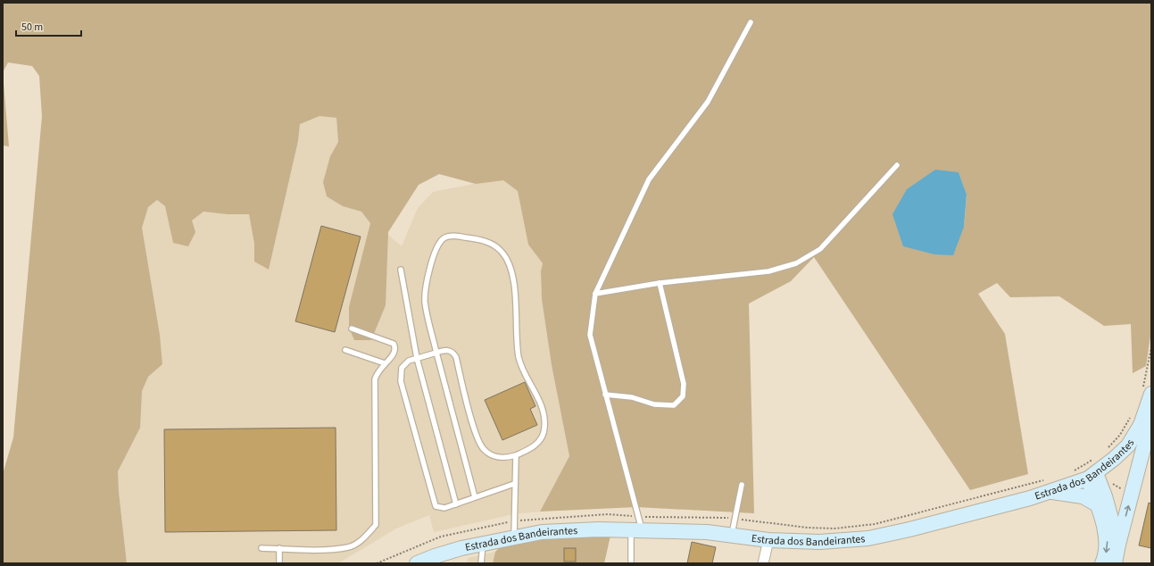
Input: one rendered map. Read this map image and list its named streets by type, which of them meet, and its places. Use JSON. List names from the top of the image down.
{
  "streets": {
    "main road": ["Estrada dos Bandeirantes"]
  },
  "scale_bar": "50 m"
}
